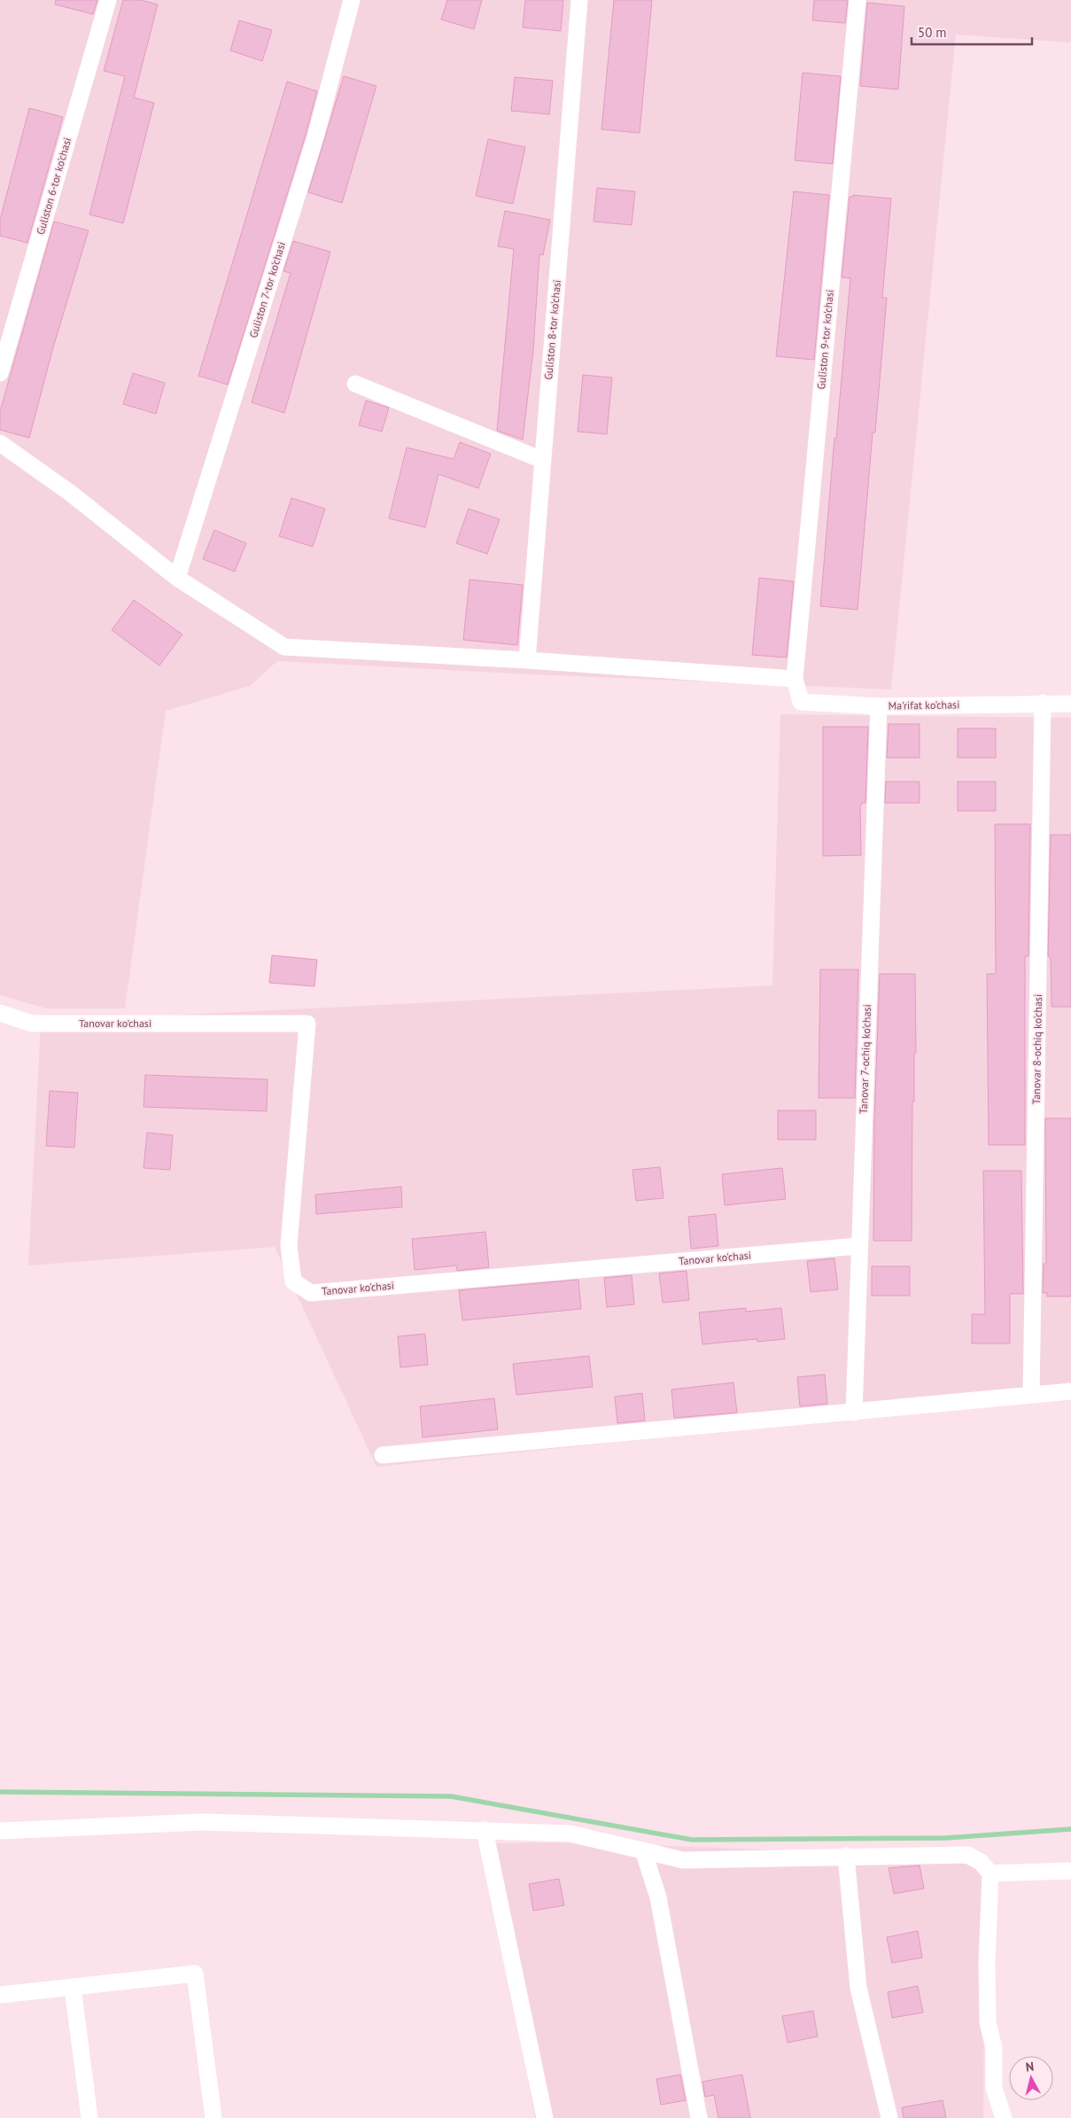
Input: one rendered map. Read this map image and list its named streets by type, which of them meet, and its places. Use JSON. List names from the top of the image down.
{
  "streets": {
    "street": [
      "Guliston 6-tor ko'chasi",
      "Guliston 7-tor ko'chasi",
      "Guliston 8-tor ko'chasi",
      "Guliston 9-tor ko'chasi",
      "Ma'rifat ko'chasi",
      "Tanovar ko'chasi",
      "Tanovar 8-ochiq ko'chasi",
      "Tanovar 7-ochiq ko'chasi"
    ]
  },
  "crossings": [
    ["Guliston 9-tor ko'chasi", "Ma'rifat ko'chasi"],
    ["Ma'rifat ko'chasi", "Tanovar 8-ochiq ko'chasi"],
    ["Ma'rifat ko'chasi", "Tanovar 7-ochiq ko'chasi"],
    ["Tanovar ko'chasi", "Tanovar 7-ochiq ko'chasi"]
  ],
  "scale_bar": "50 m",
  "north": "top"
}
